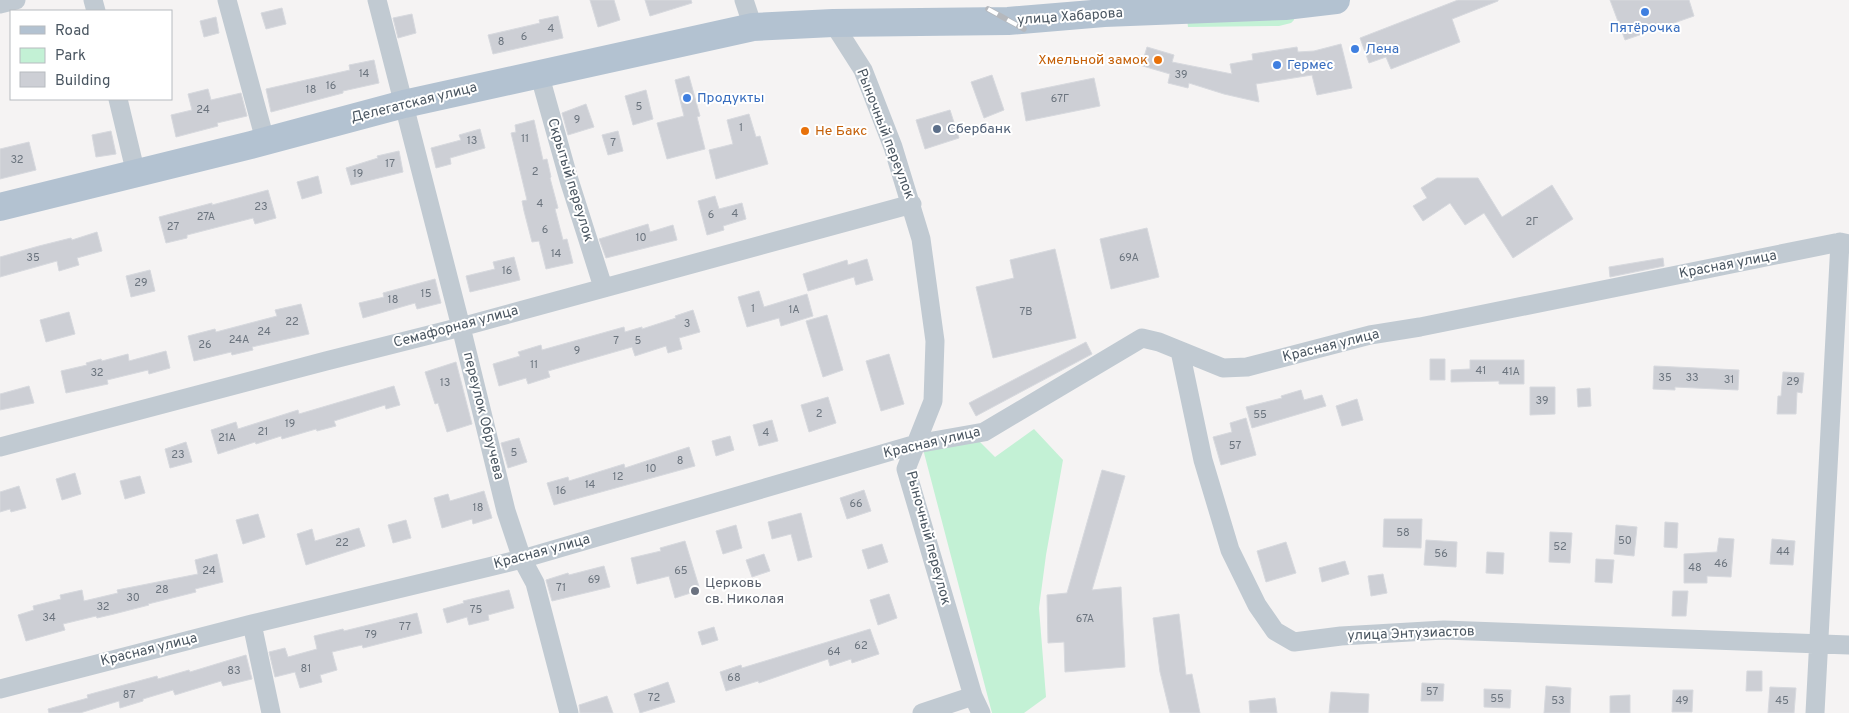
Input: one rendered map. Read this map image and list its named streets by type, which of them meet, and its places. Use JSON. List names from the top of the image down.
{
  "streets": {
    "main road": ["улица Хабарова", "Делегатская улица"],
    "street": [
      "Рыночный переулок",
      "Скрытый переулок",
      "Красная улица",
      "Семафорная улица",
      "переулок Обручева",
      "улица Энтузиастов"
    ]
  },
  "crossings": [
    ["улица Хабарова", "Делегатская улица"],
    ["улица Хабарова", "Рыночный переулок"],
    ["Делегатская улица", "Рыночный переулок"],
    ["Делегатская улица", "Скрытый переулок"],
    ["Делегатская улица", "переулок Обручева"],
    ["Рыночный переулок", "Красная улица"],
    ["Рыночный переулок", "Семафорная улица"],
    ["Скрытый переулок", "Семафорная улица"],
    ["Красная улица", "переулок Обручева"],
    ["Красная улица", "улица Энтузиастов"],
    ["Семафорная улица", "переулок Обручева"]
  ],
  "places": [
    "Пятёрочка",
    "Лена",
    "Хмельной замок",
    "Гермес",
    "Продукты",
    "Сбербанк",
    "Не Бакс",
    "Церковь св. Николая"
  ],
  "house_numbers": [
    "4",
    "6",
    "8",
    "14",
    "39",
    "16",
    "18",
    "67Г",
    "5",
    "24",
    "9",
    "1",
    "11",
    "13",
    "7",
    "32",
    "17",
    "2",
    "19",
    "4",
    "23",
    "4",
    "6",
    "27А",
    "2Г",
    "27",
    "6",
    "10",
    "14",
    "35",
    "69А",
    "16",
    "29",
    "15",
    "18",
    "1",
    "1А",
    "7В",
    "22",
    "3",
    "24",
    "24А",
    "7",
    "5",
    "26",
    "9",
    "11",
    "41",
    "41А",
    "32",
    "35",
    "33",
    "31",
    "29",
    "13",
    "39",
    "2",
    "55",
    "19",
    "21",
    "4",
    "21А",
    "57",
    "5",
    "23",
    "8",
    "10",
    "12",
    "14",
    "16",
    "66",
    "18",
    "58",
    "50",
    "22",
    "52",
    "44",
    "56",
    "46",
    "48",
    "24",
    "65",
    "69",
    "71",
    "28",
    "30",
    "32",
    "75",
    "34",
    "67А",
    "77",
    "79",
    "62",
    "64",
    "81",
    "83",
    "68",
    "57",
    "87",
    "72",
    "55",
    "53",
    "49",
    "45"
  ],
  "legend": ["Road", "Park", "Building"]
}
